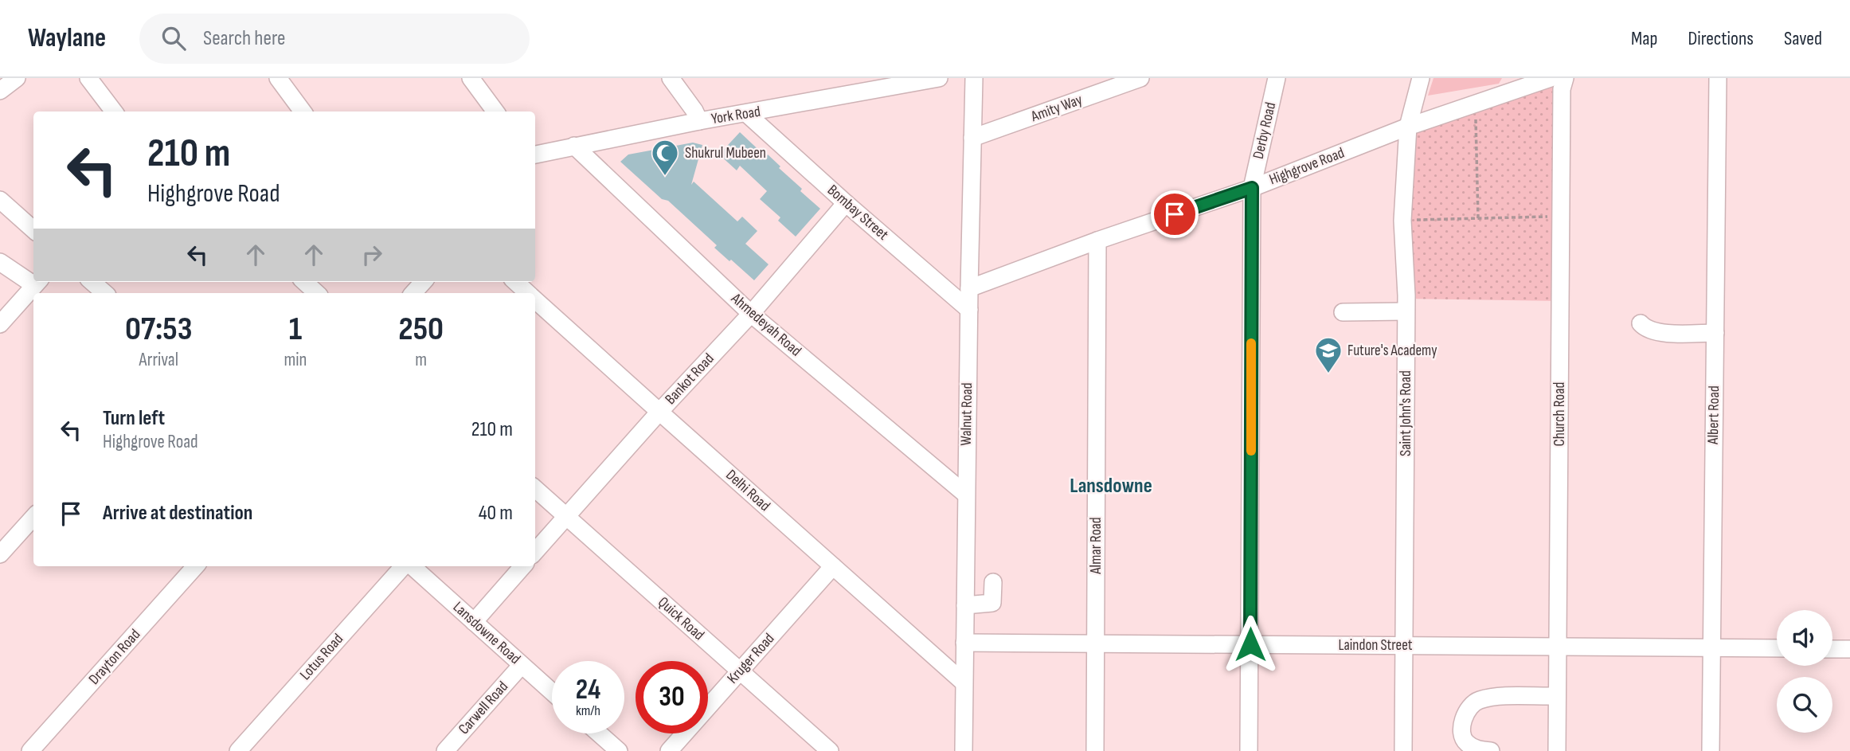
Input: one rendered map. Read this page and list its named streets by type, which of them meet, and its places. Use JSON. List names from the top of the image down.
{
  "streets": {
    "street": [
      "Amity Way",
      "York Road",
      "Derby Road",
      "Highgrove Road",
      "Bombay Street",
      "Ahmedeyah Road",
      "Bankot Road",
      "Saint John's Road",
      "Walnut Road",
      "Church Road",
      "Albert Road",
      "Delhi Road",
      "Almar Road",
      "Quick Road",
      "Lansdowne Road",
      "Laindon Street",
      "Drayton Road",
      "Lotus Road",
      "Kruger Road",
      "Carwell Road"
    ]
  },
  "crossings": [
    ["Amity Way", "Walnut Road"],
    ["York Road", "Bombay Street"],
    ["York Road", "Ahmedeyah Road"],
    ["Derby Road", "Highgrove Road"],
    ["Derby Road", "Laindon Street"],
    ["Highgrove Road", "Saint John's Road"],
    ["Highgrove Road", "Walnut Road"],
    ["Highgrove Road", "Almar Road"],
    ["Bombay Street", "Bankot Road"],
    ["Bombay Street", "Walnut Road"],
    ["Ahmedeyah Road", "Bankot Road"],
    ["Ahmedeyah Road", "Walnut Road"],
    ["Bankot Road", "Delhi Road"],
    ["Bankot Road", "Quick Road"],
    ["Saint John's Road", "Laindon Street"],
    ["Walnut Road", "Delhi Road"],
    ["Walnut Road", "Laindon Street"],
    ["Church Road", "Laindon Street"],
    ["Albert Road", "Laindon Street"],
    ["Delhi Road", "Kruger Road"],
    ["Almar Road", "Laindon Street"],
    ["Quick Road", "Kruger Road"],
    ["Lansdowne Road", "Carwell Road"]
  ],
  "districts": ["Lansdowne"],
  "places": {
    "mosque": ["Shukrul Mubeen"],
    "school or university": ["Future's Academy"]
  },
  "page": {
    "header": "Waylane",
    "search": "Search here",
    "nav": ["Map", "Directions", "Saved"],
    "turn": ["210 m", "Highgrove Road"],
    "eta": [
      "07:53",
      "Arrival",
      "1",
      "min",
      "250",
      "m"
    ],
    "list": [
      {
        "name": "Turn left",
        "note": "Highgrove Road",
        "value": "210 m"
      },
      {
        "name": "Arrive at destination",
        "value": "40 m"
      }
    ],
    "speed": "24 km/h",
    "limit": "30"
  }
}
